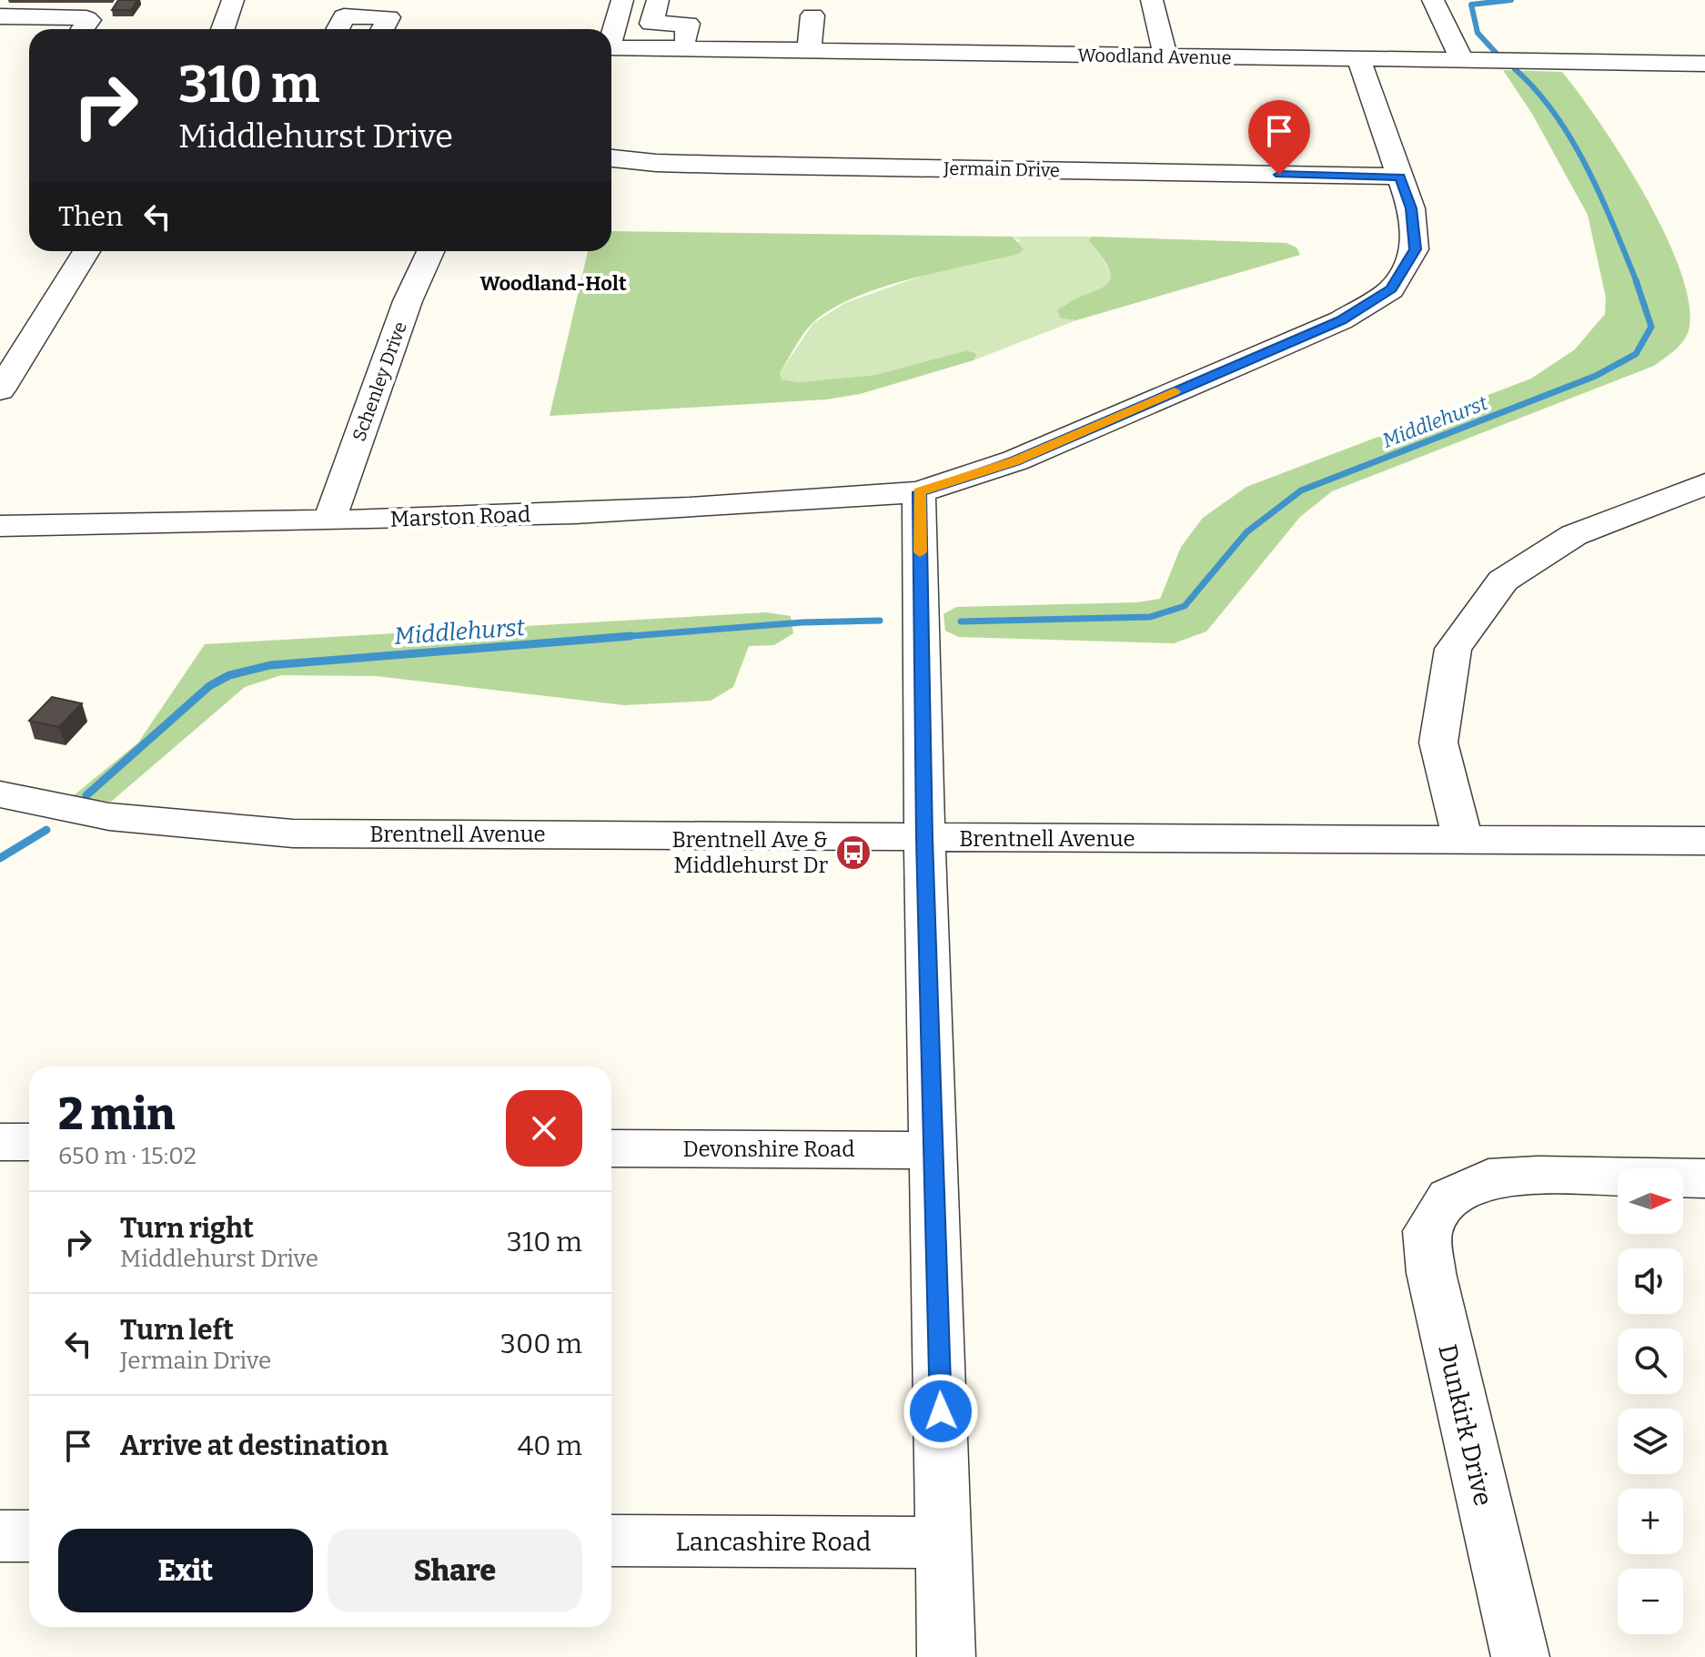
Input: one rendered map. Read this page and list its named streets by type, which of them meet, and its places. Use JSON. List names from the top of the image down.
{
  "streets": {
    "street": [
      "Woodland Avenue",
      "Jermain Drive",
      "Schenley Drive",
      "Marston Road",
      "Brentnell Avenue",
      "Devonshire Road",
      "Dunkirk Drive",
      "Lancashire Road"
    ]
  },
  "crossings": [
    ["Woodland Avenue", "Marston Road"],
    ["Jermain Drive", "Marston Road"],
    ["Schenley Drive", "Marston Road"]
  ],
  "districts": ["Woodland-Holt"],
  "water": ["Middlehurst"],
  "places": {
    "bus stop": ["Brentnell Ave & Middlehurst Dr"]
  },
  "north": "right",
  "page": {
    "turn": ["310 m", "Middlehurst Drive"],
    "then": "Then",
    "heading": ["2 min", "650 m · 15:02"],
    "map_buttons": ["+", "−"],
    "list": [
      {
        "name": "Turn right",
        "note": "Middlehurst Drive",
        "value": "310 m"
      },
      {
        "name": "Turn left",
        "note": "Jermain Drive",
        "value": "300 m"
      },
      {
        "name": "Arrive at destination",
        "value": "40 m"
      }
    ],
    "buttons": ["Exit", "Share"]
  }
}
